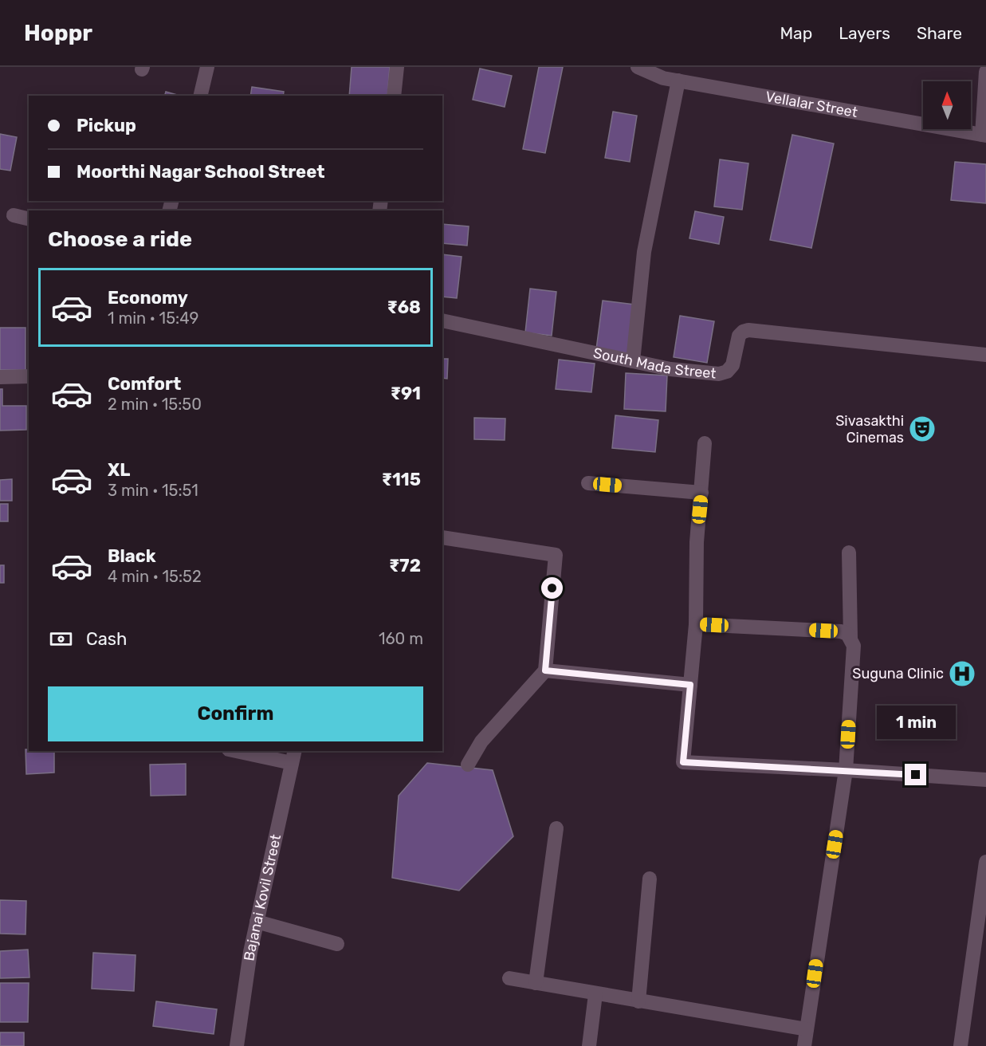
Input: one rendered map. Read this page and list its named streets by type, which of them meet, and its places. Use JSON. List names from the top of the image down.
{
  "streets": {
    "street": ["Vellalar Street", "South Mada Street", "Bajanai Kovil Street"]
  },
  "places": {
    "theatre": ["Sivasakthi Cinemas"],
    "hospital": ["Suguna Clinic"]
  },
  "north": "top",
  "page": {
    "header": "Hoppr",
    "nav": ["Map", "Layers", "Share"],
    "banner": ["Pickup", "Moorthi Nagar School Street"],
    "heading": "Choose a ride",
    "list": [
      {
        "name": "Economy",
        "note": "1 min · 15:49",
        "value": "₹68"
      },
      {
        "name": "Comfort",
        "note": "2 min · 15:50",
        "value": "₹91"
      },
      {
        "name": "XL",
        "note": "3 min · 15:51",
        "value": "₹115"
      },
      {
        "name": "Black",
        "note": "4 min · 15:52",
        "value": "₹72"
      }
    ],
    "pay": ["Cash", "160 m"],
    "buttons": "Confirm",
    "bubble": "1 min"
  }
}
